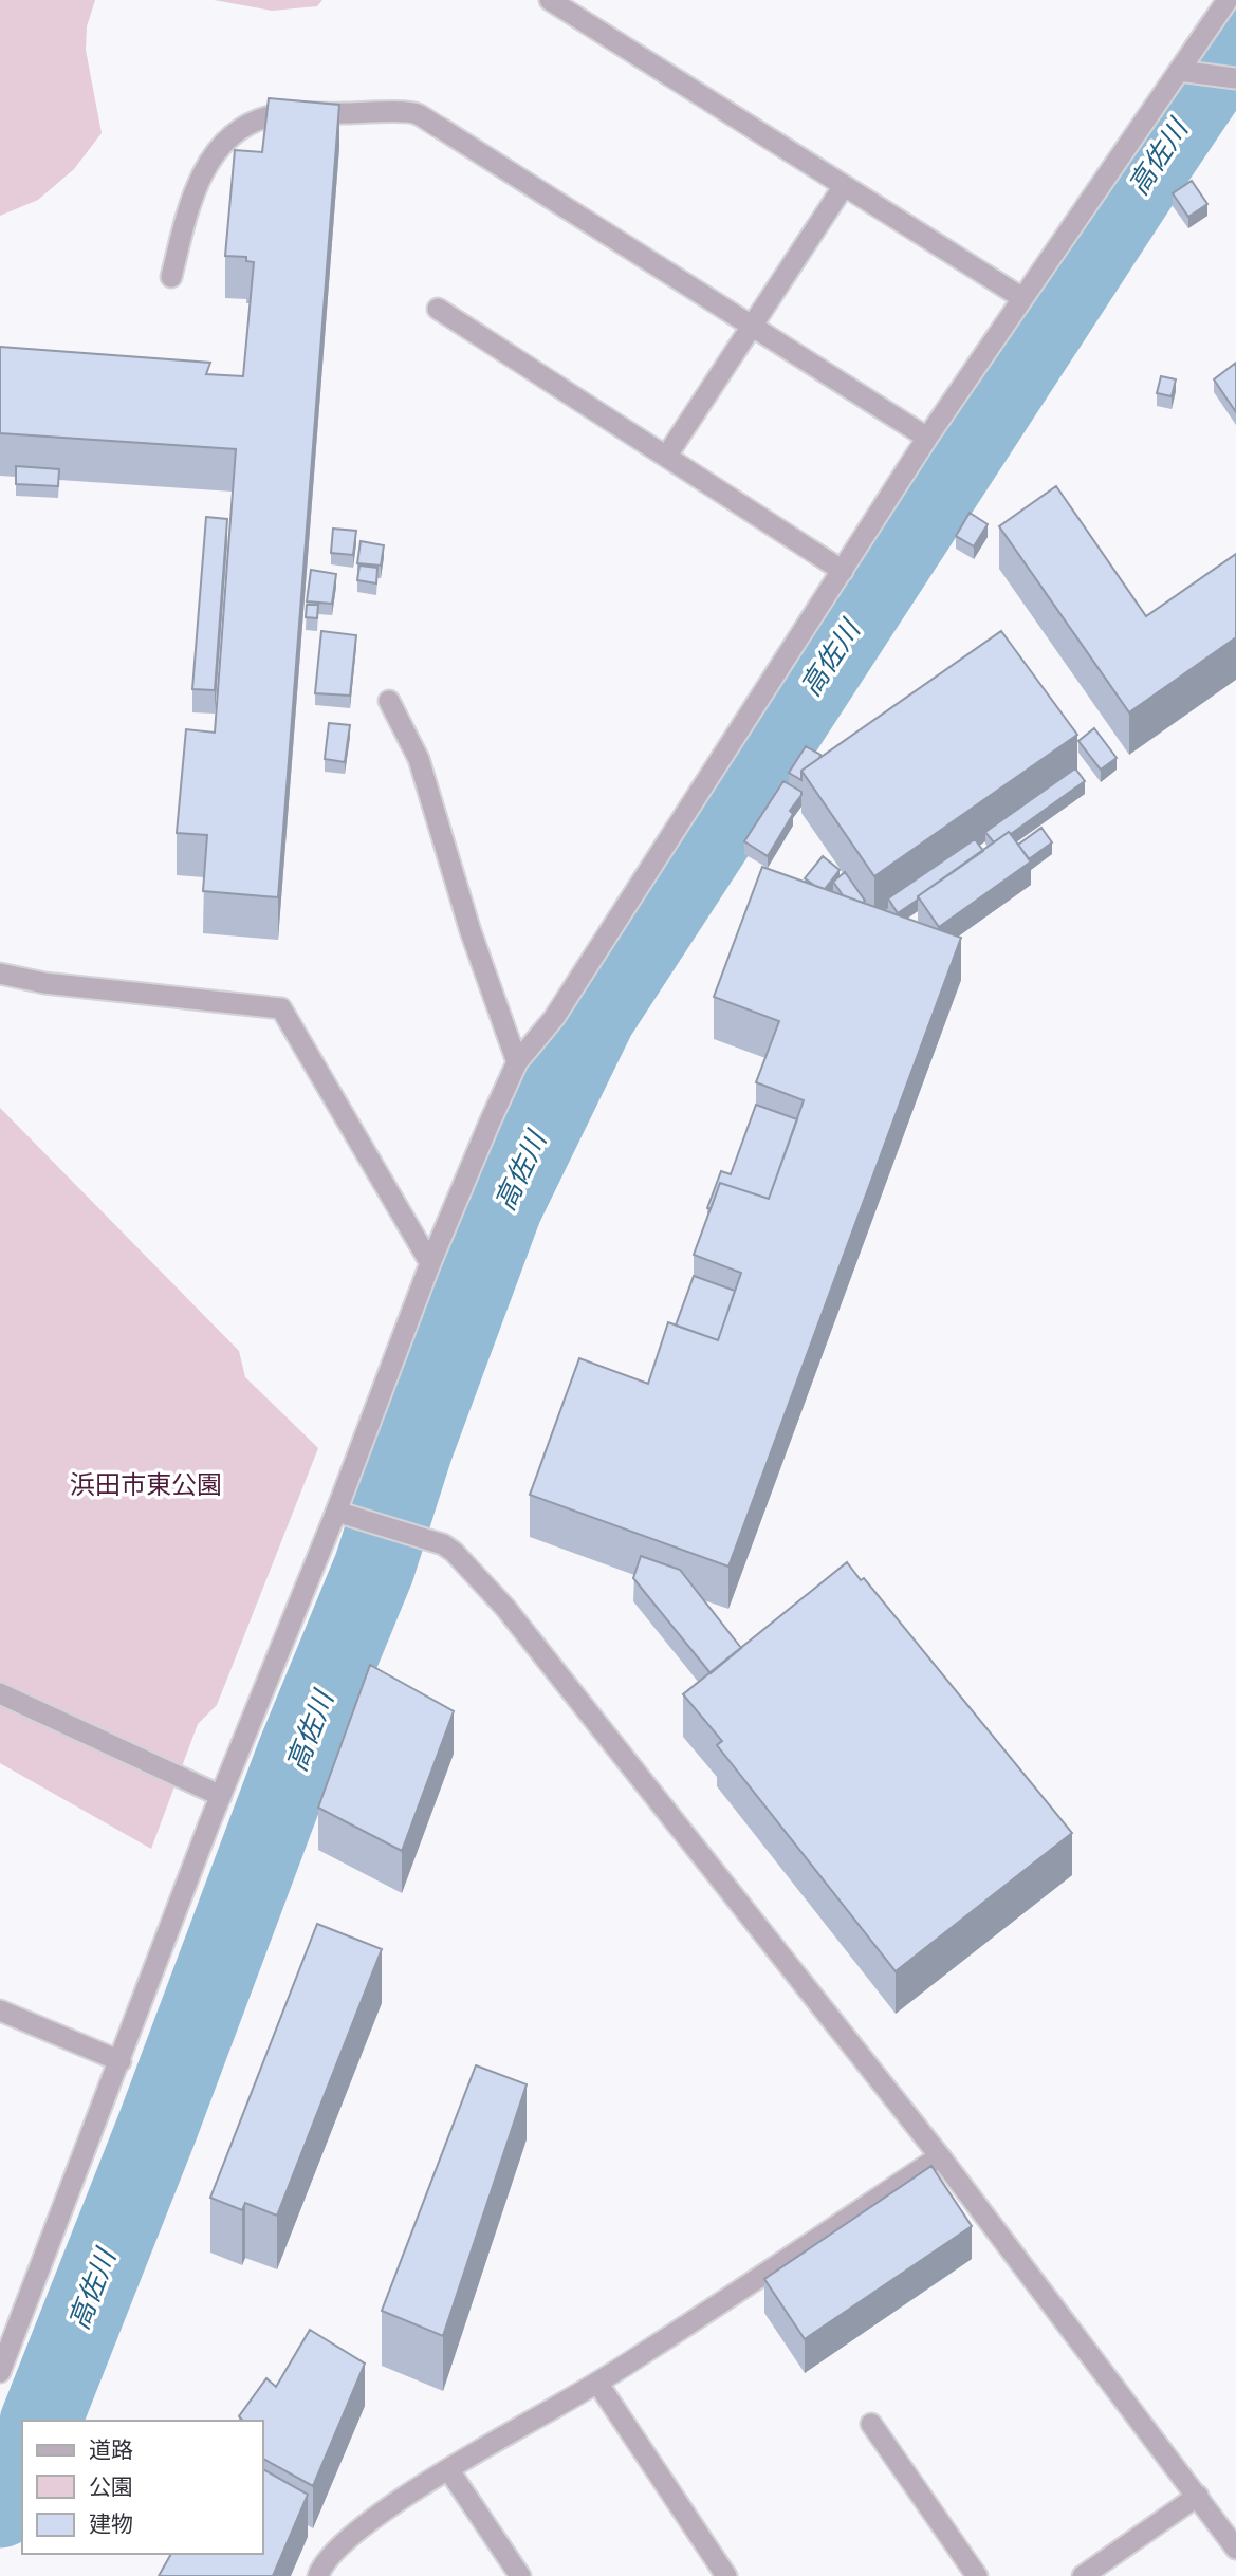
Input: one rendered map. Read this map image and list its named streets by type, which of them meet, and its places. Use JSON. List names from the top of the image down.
{
  "water": ["高佐川"],
  "parks": ["浜田市東公園"],
  "legend": ["道路", "公園", "建物"]
}
